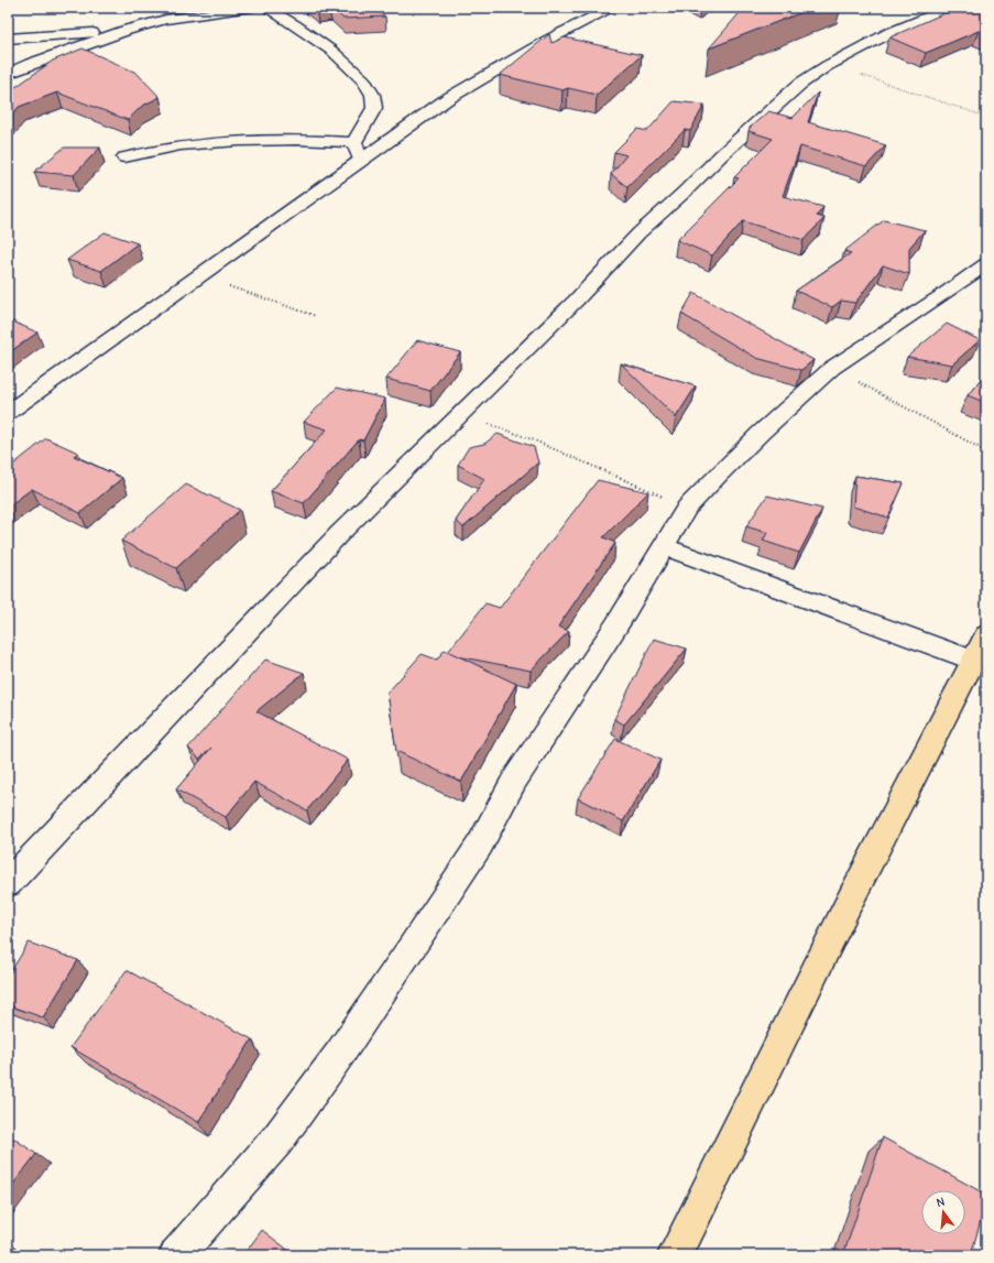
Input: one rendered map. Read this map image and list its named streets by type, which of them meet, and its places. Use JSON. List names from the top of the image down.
{
  "north": "top"
}
